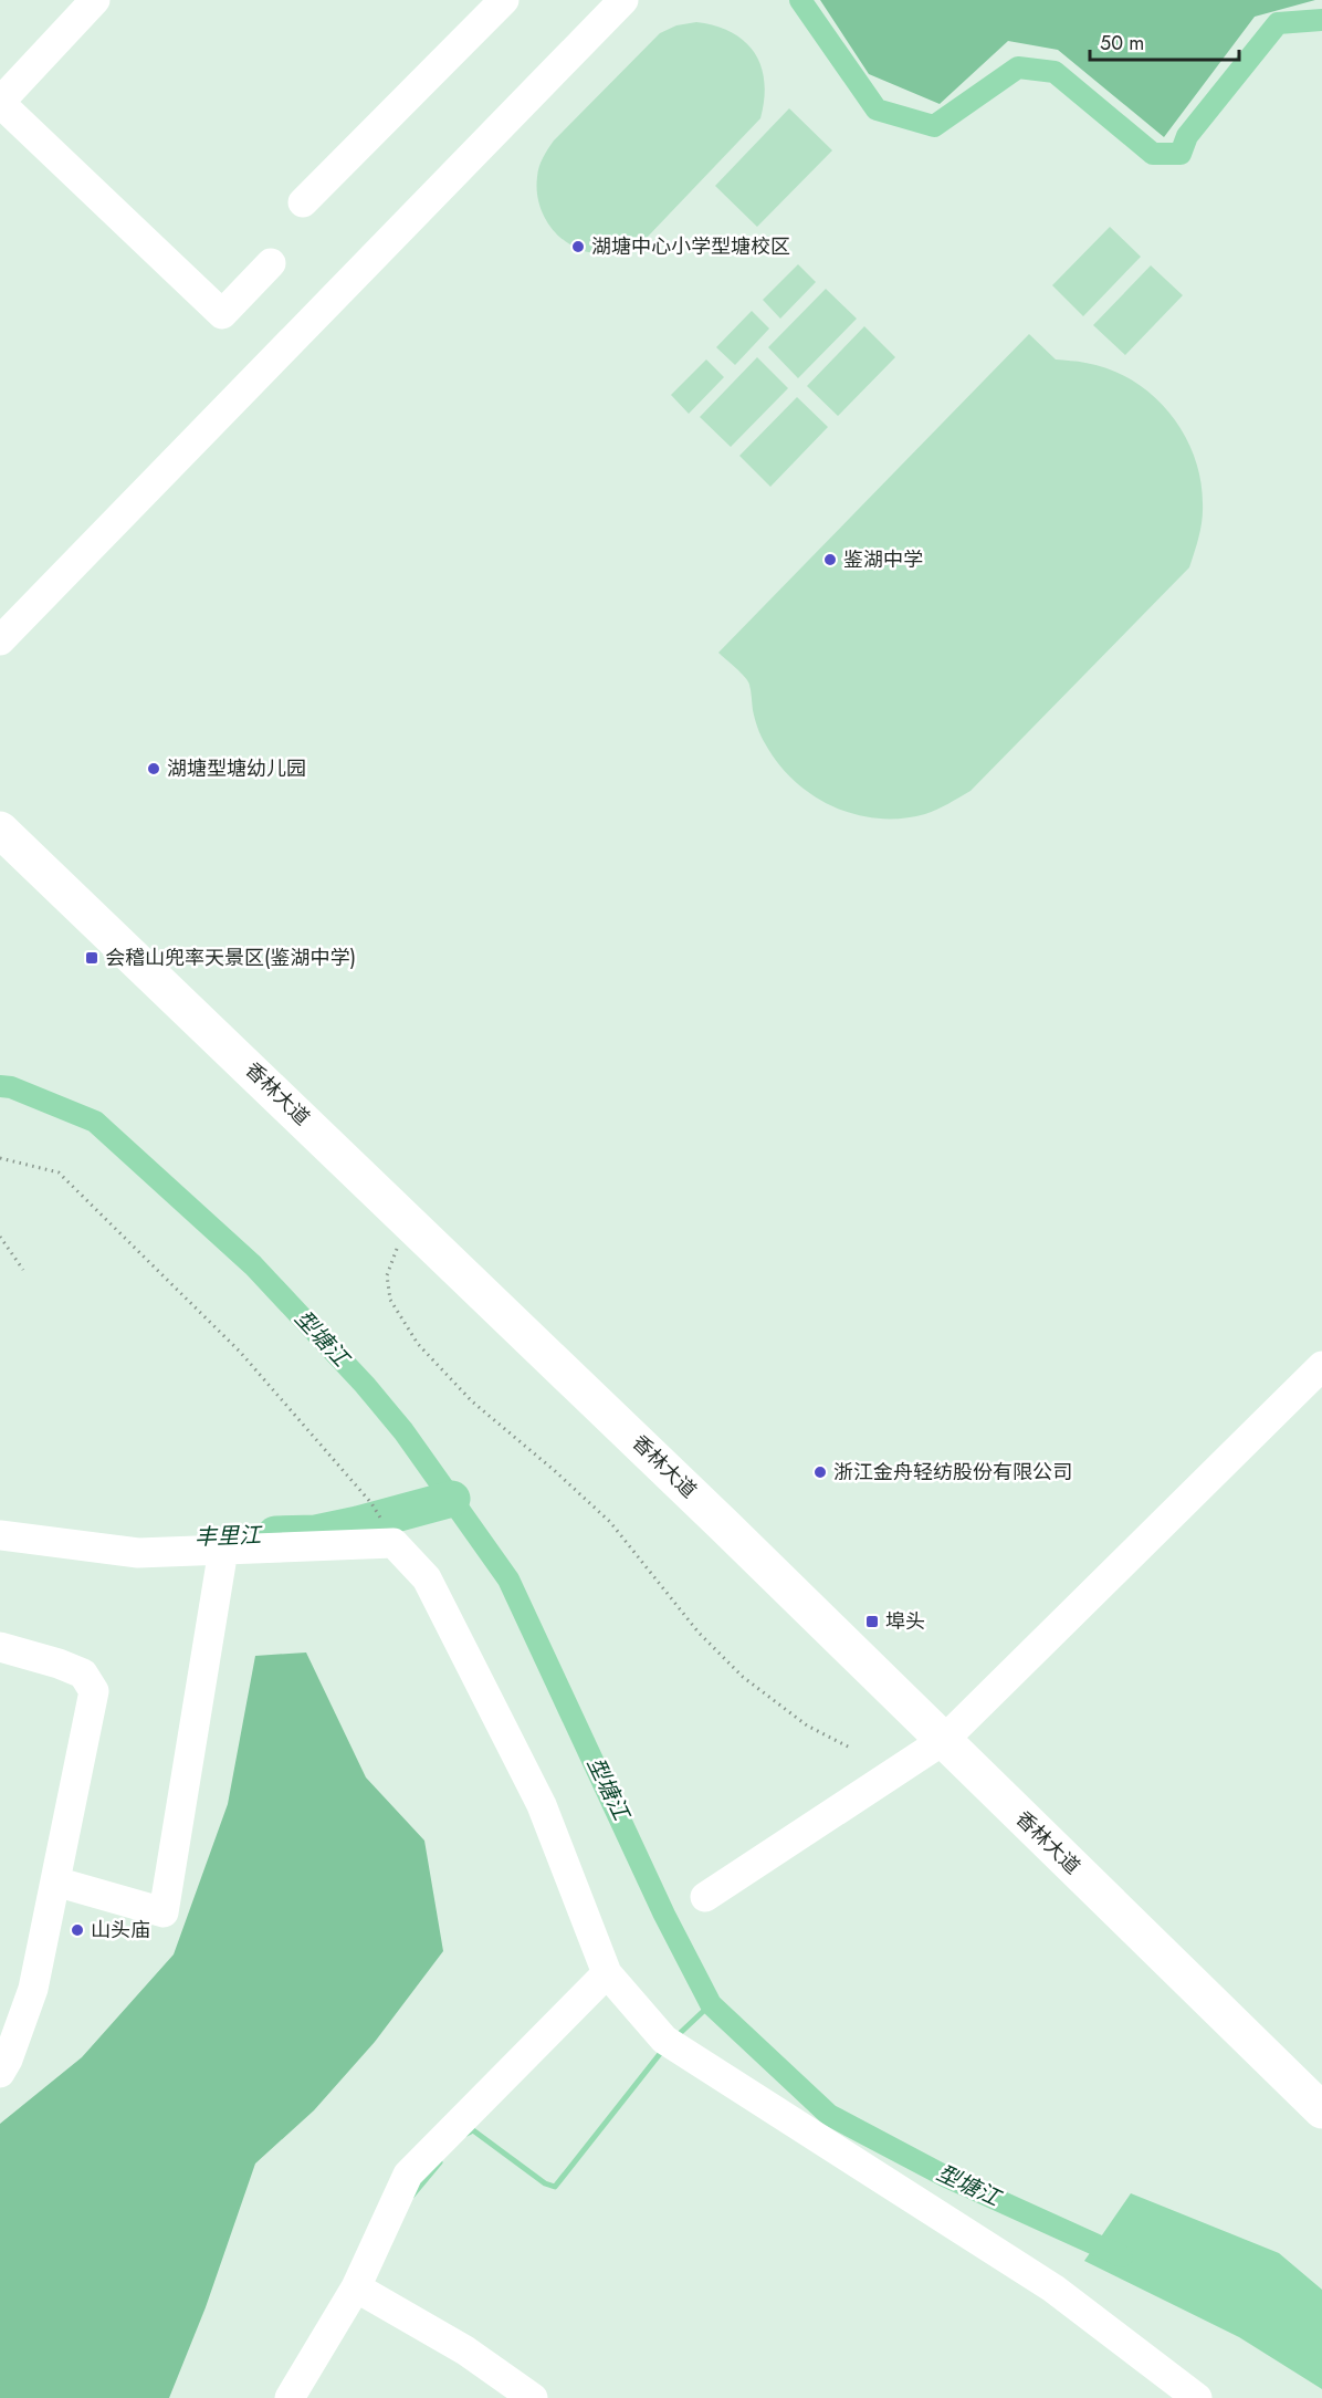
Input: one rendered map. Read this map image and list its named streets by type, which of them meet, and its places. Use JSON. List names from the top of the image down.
{
  "streets": {
    "main road": ["香林大道"]
  },
  "water": ["型塘江", "丰里江"],
  "places": {
    "other": [
      "湖塘中心小学型塘校区",
      "鉴湖中学",
      "湖塘型塘幼儿园",
      "浙江金舟轻纺股份有限公司",
      "山头庙"
    ],
    "transit": ["会稽山兜率天景区(鉴湖中学)", "埠头"]
  },
  "scale_bar": "50 m"
}
